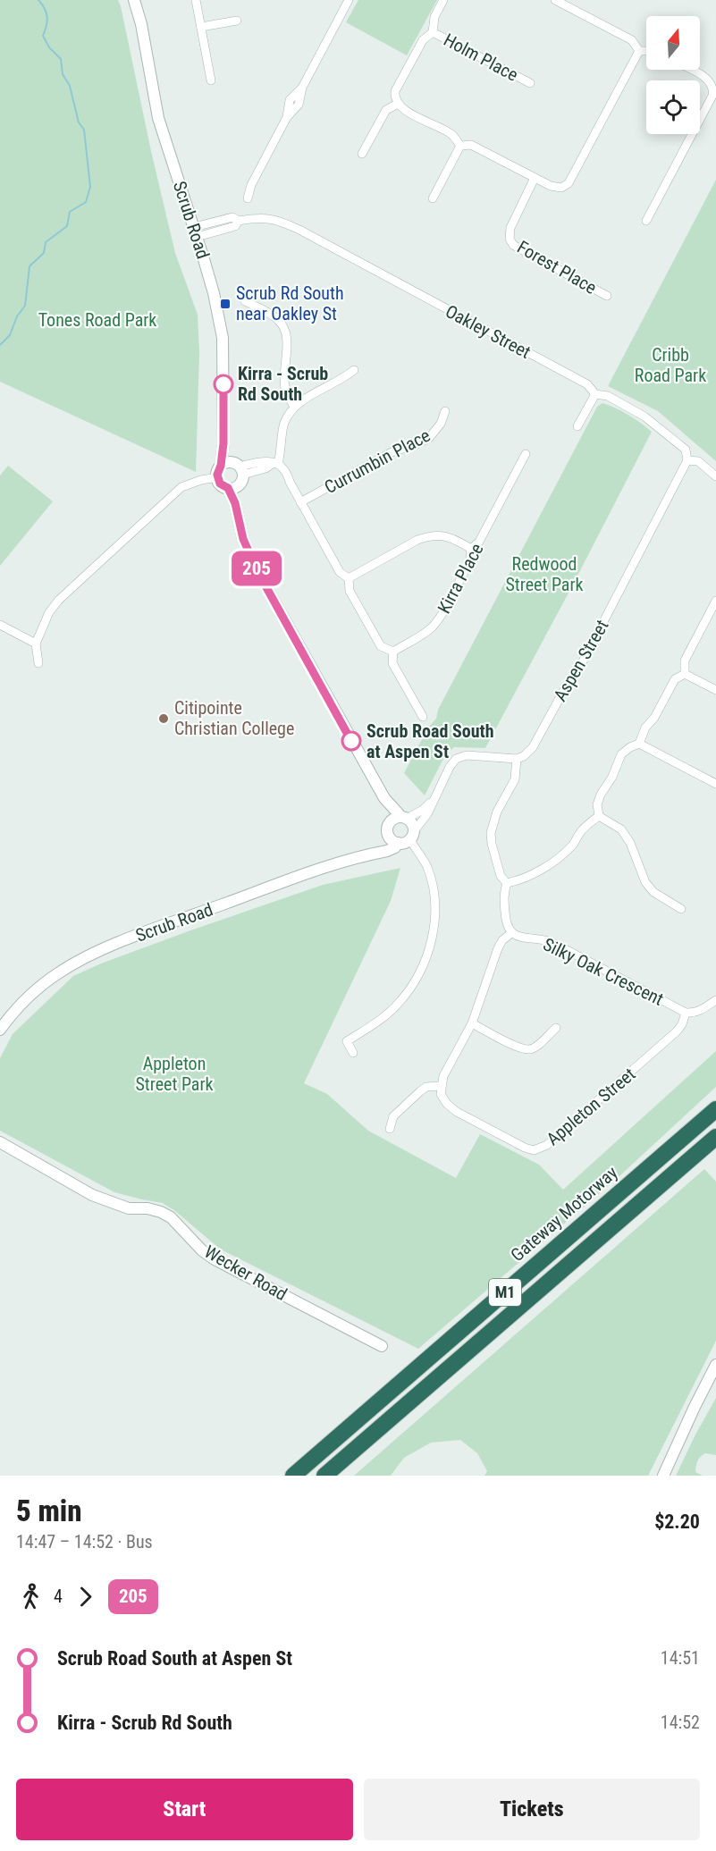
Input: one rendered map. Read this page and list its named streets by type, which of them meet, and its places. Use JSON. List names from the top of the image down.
{
  "streets": {
    "highway": ["Gateway Motorway", "M1"],
    "street": [
      "Holm Place",
      "Scrub Road",
      "Forest Place",
      "Oakley Street",
      "Currumbin Place",
      "Kirra Place",
      "Aspen Street",
      "Silky Oak Crescent",
      "Appleton Street",
      "Wecker Road"
    ]
  },
  "crossings": [
    ["Scrub Road", "Oakley Street"],
    ["Oakley Street", "Aspen Street"],
    ["Silky Oak Crescent", "Appleton Street"]
  ],
  "parks": [
    "Tones Road Park",
    "Cribb Road Park",
    "Redwood Street Park",
    "Appleton Street Park"
  ],
  "places": {
    "transit": ["Scrub Rd South near Oakley St"],
    "other": ["Kirra - Scrub Rd South", "Citipointe Christian College", "Scrub Road South at Aspen St"]
  },
  "lines": ["bus line 205"],
  "north": "top",
  "page": {
    "on_map": "205",
    "heading": ["5 min", "14:47 – 14:52 · Bus", "$2.20"],
    "legs": ["4", "205"],
    "list": [
      {
        "name": "Scrub Road South at Aspen St",
        "value": "14:51"
      },
      {
        "name": "Kirra - Scrub Rd South",
        "value": "14:52"
      }
    ],
    "buttons": ["Start", "Tickets"]
  }
}
